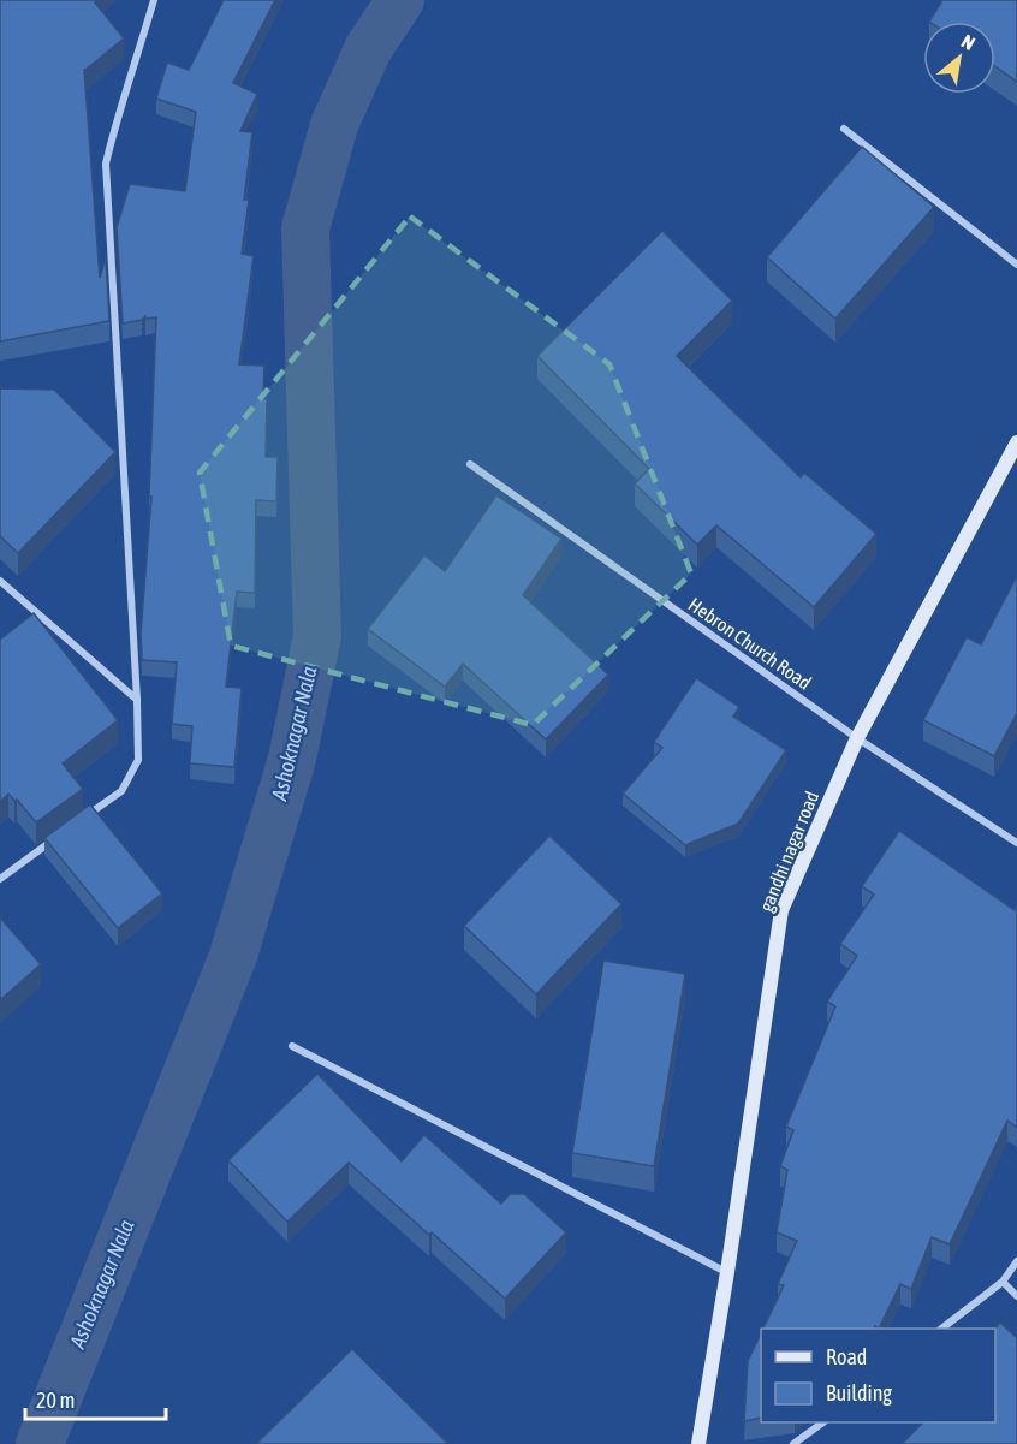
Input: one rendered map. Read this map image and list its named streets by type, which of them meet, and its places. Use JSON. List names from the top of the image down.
{
  "streets": {
    "main road": ["gandhi nagar road"],
    "street": ["Hebron Church Road"]
  },
  "crossings": [
    ["Hebron Church Road", "gandhi nagar road"]
  ],
  "water": ["Ashoknagar Nala"],
  "legend": ["Road", "Building"],
  "scale_bar": "20 m",
  "north": "top right"
}
